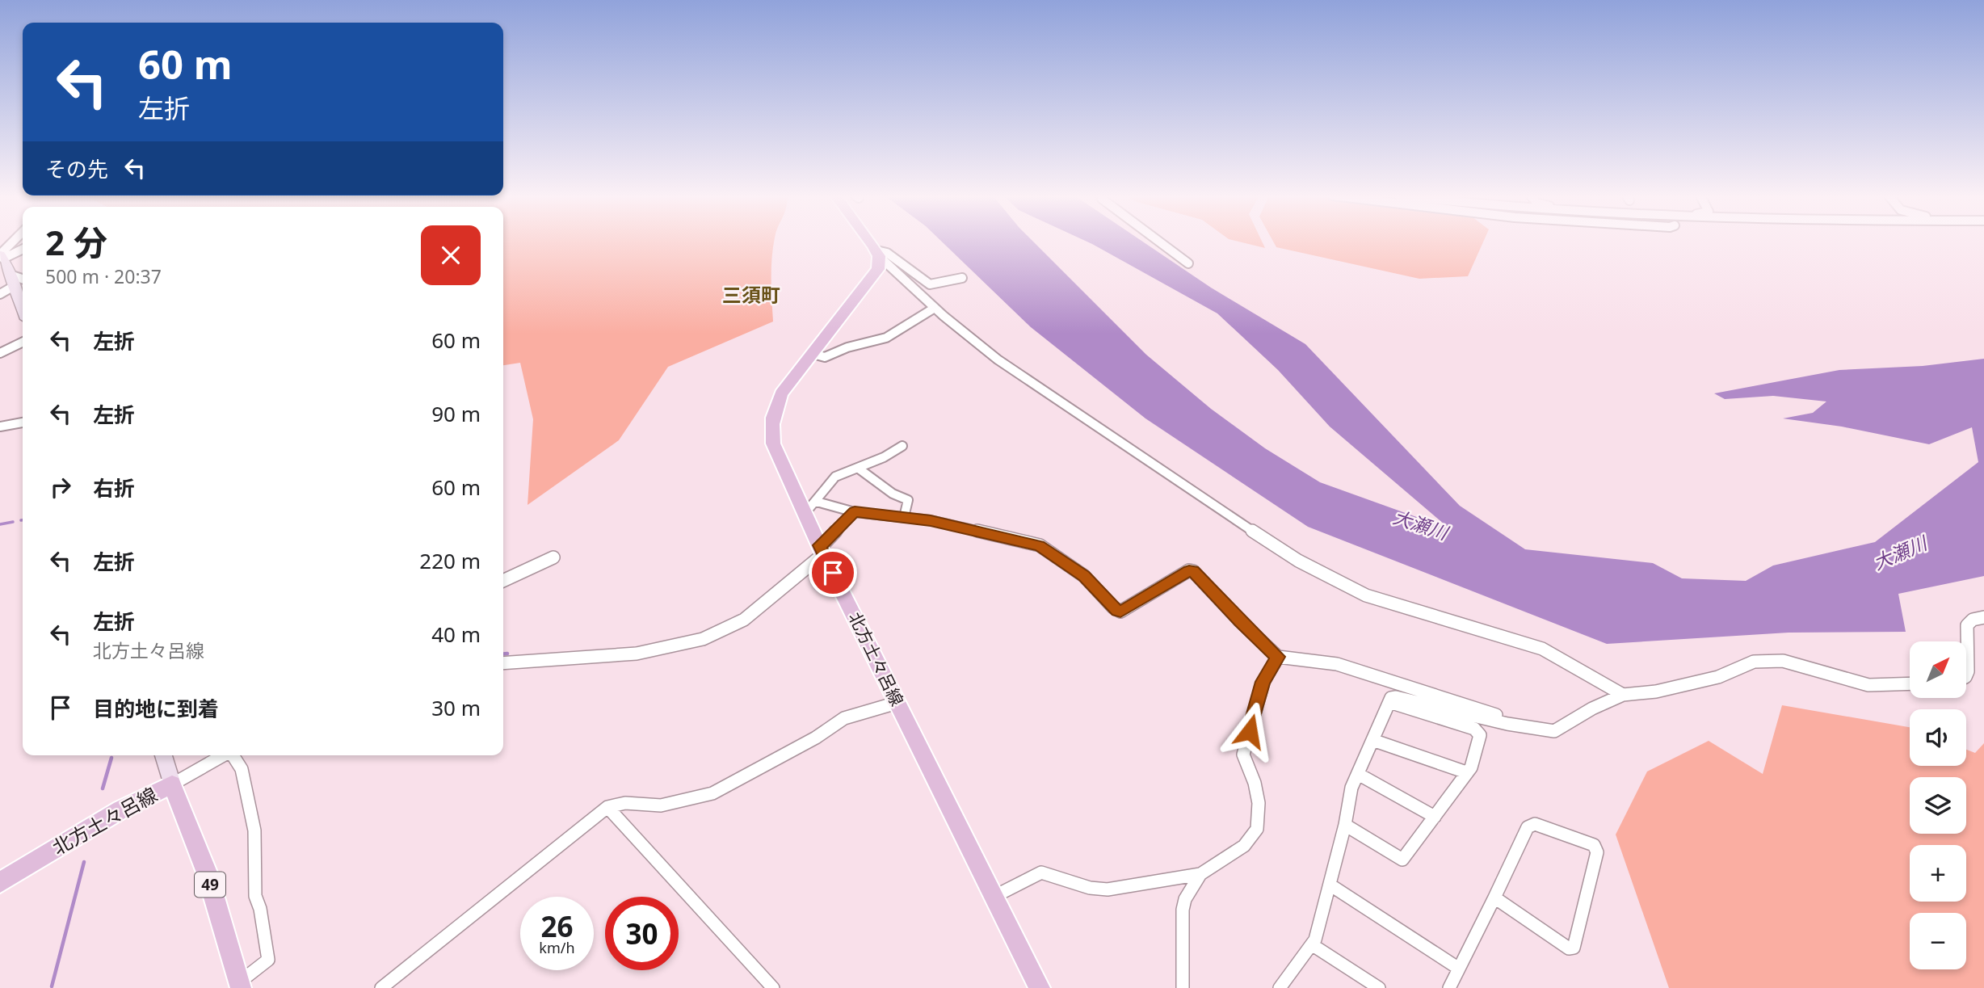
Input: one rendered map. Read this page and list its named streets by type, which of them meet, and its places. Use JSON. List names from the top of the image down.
{
  "streets": {
    "main road": ["北方土々呂線", "49"]
  },
  "districts": ["三須町"],
  "water": ["大瀬川"],
  "north": "top right",
  "page": {
    "turn": ["60 m", "左折"],
    "then": "その先",
    "heading": ["2 分", "500 m · 20:37"],
    "list": [
      {
        "name": "左折",
        "value": "60 m"
      },
      {
        "name": "左折",
        "value": "90 m"
      },
      {
        "name": "右折",
        "value": "60 m"
      },
      {
        "name": "左折",
        "value": "220 m"
      },
      {
        "name": "左折",
        "note": "北方土々呂線",
        "value": "40 m"
      },
      {
        "name": "目的地に到着",
        "value": "30 m"
      }
    ],
    "map_buttons": ["+", "−"],
    "speed": "26 km/h",
    "limit": "30"
  }
}
